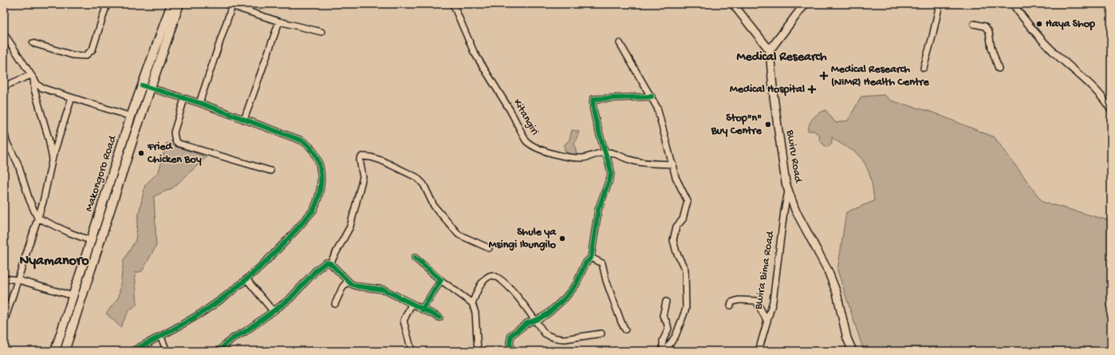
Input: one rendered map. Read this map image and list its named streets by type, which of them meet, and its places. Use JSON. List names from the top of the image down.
{
  "streets": {
    "main road": ["Bwiru Road", "Makongoro Road"],
    "street": ["Kitangiri", "Bwira Bima Road"]
  },
  "crossings": [
    ["Bwiru Road", "Bwira Bima Road"]
  ],
  "districts": ["Medical Research", "Nyamanoro"],
  "places": {
    "other": [
      "Haya Shop",
      "Stop\"n\" Buy Centre",
      "Fried Chicken Boy",
      "Shule ya Msingi Ibungilo"
    ],
    "health": ["Medical Research (NIMR) Health Centre", "Medical Hospital"]
  }
}
